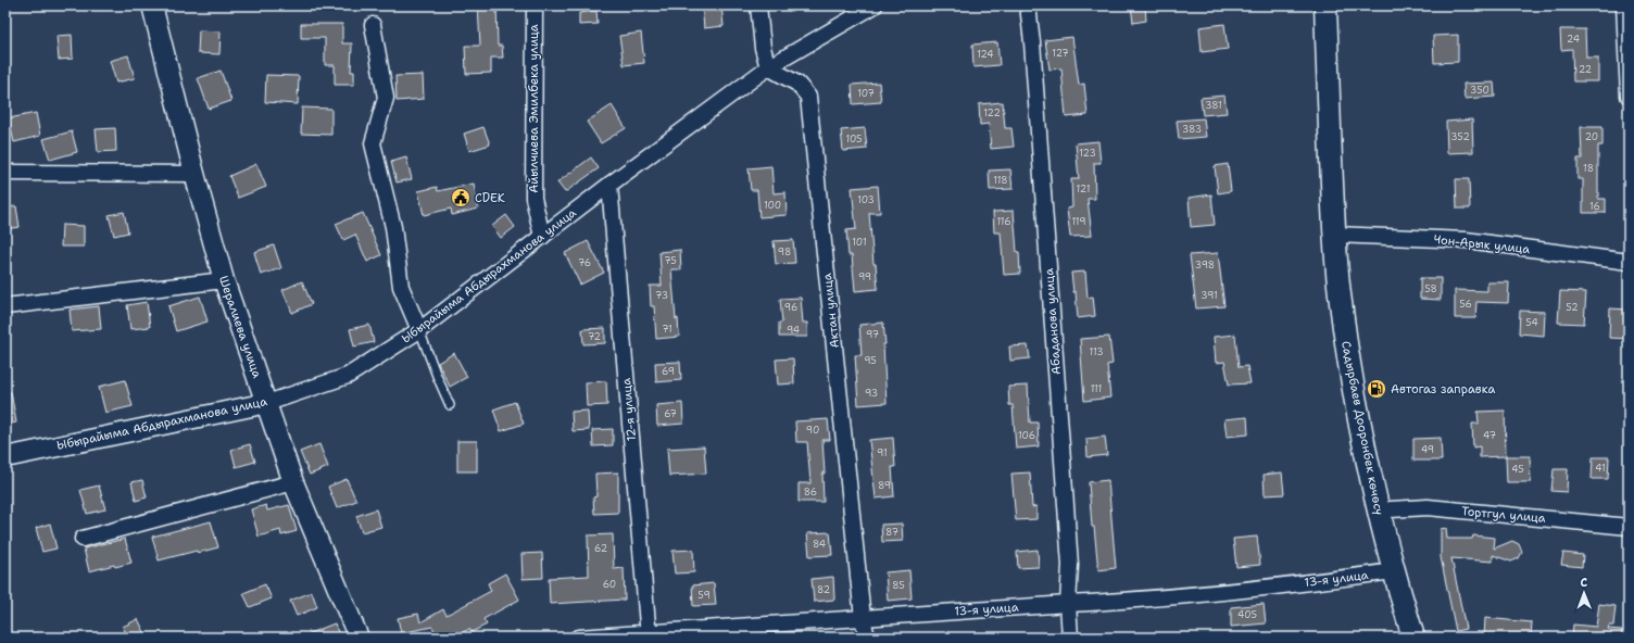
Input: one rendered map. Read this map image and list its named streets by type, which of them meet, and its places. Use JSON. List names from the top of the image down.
{
  "streets": {
    "main road": ["Садырбаев Дооронбек көчөсү"],
    "street": [
      "Айылчиева Эмилбека улица",
      "Чон-Арык улица",
      "Ыбырайыма Абдырахманова улица",
      "Актан улица",
      "Абаданова улица",
      "Шералиева улица",
      "12-я улица",
      "Тортгул улица",
      "13-я улица"
    ]
  },
  "crossings": [
    ["Айылчиева Эмилбека улица", "Ыбырайыма Абдырахманова улица"],
    ["Чон-Арык улица", "Садырбаев Дооронбек көчөсү"],
    ["Ыбырайыма Абдырахманова улица", "Актан улица"],
    ["Ыбырайыма Абдырахманова улица", "Шералиева улица"],
    ["Ыбырайыма Абдырахманова улица", "12-я улица"],
    ["Актан улица", "13-я улица"],
    ["Абаданова улица", "13-я улица"],
    ["12-я улица", "13-я улица"],
    ["Садырбаев Дооронбек көчөсү", "Тортгул улица"],
    ["Садырбаев Дооронбек көчөсү", "13-я улица"]
  ],
  "places": {
    "public building": ["CDEK"],
    "fuel station": ["Автогаз заправка"]
  },
  "house_numbers": [
    "24",
    "127",
    "124",
    "22",
    "350",
    "107",
    "381",
    "122",
    "383",
    "352",
    "20",
    "105",
    "123",
    "18",
    "118",
    "121",
    "103",
    "100",
    "16",
    "116",
    "119",
    "101",
    "98",
    "75",
    "76",
    "398",
    "99",
    "58",
    "73",
    "391",
    "56",
    "96",
    "52",
    "54",
    "71",
    "94",
    "97",
    "72",
    "113",
    "95",
    "69",
    "111",
    "93",
    "67",
    "90",
    "106",
    "47",
    "49",
    "91",
    "41",
    "45",
    "89",
    "86",
    "87",
    "84",
    "62",
    "60",
    "85",
    "82",
    "59",
    "405"
  ],
  "north": "top"
}
